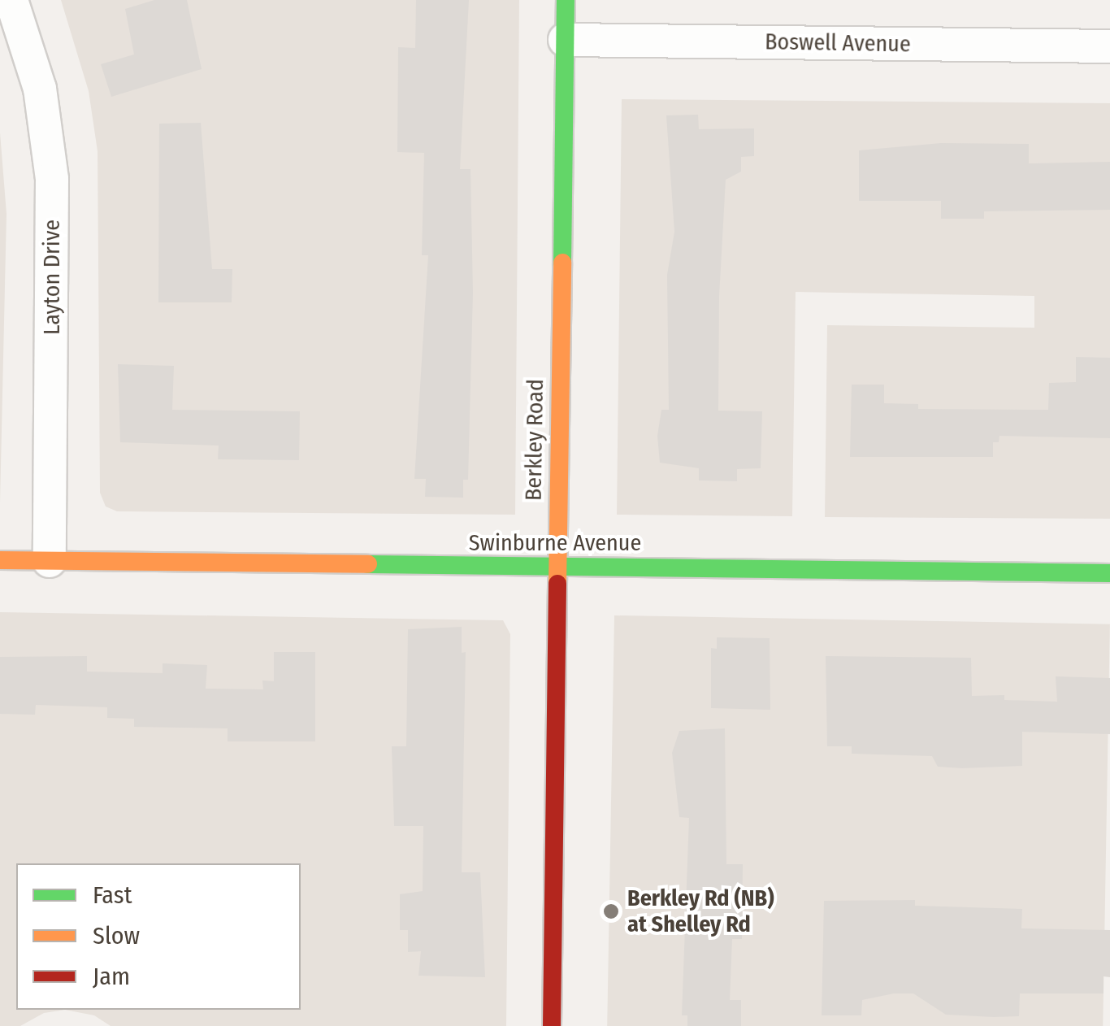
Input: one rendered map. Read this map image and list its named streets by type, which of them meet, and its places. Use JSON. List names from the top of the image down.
{
  "streets": {
    "street": [
      "Boswell Avenue",
      "Layton Drive",
      "Berkley Road",
      "Swinburne Avenue"
    ]
  },
  "crossings": [
    ["Boswell Avenue", "Berkley Road"],
    ["Layton Drive", "Swinburne Avenue"],
    ["Berkley Road", "Swinburne Avenue"]
  ],
  "places": ["Berkley Rd (NB) at Shelley Rd"],
  "legend": ["Fast", "Slow", "Jam"]
}
